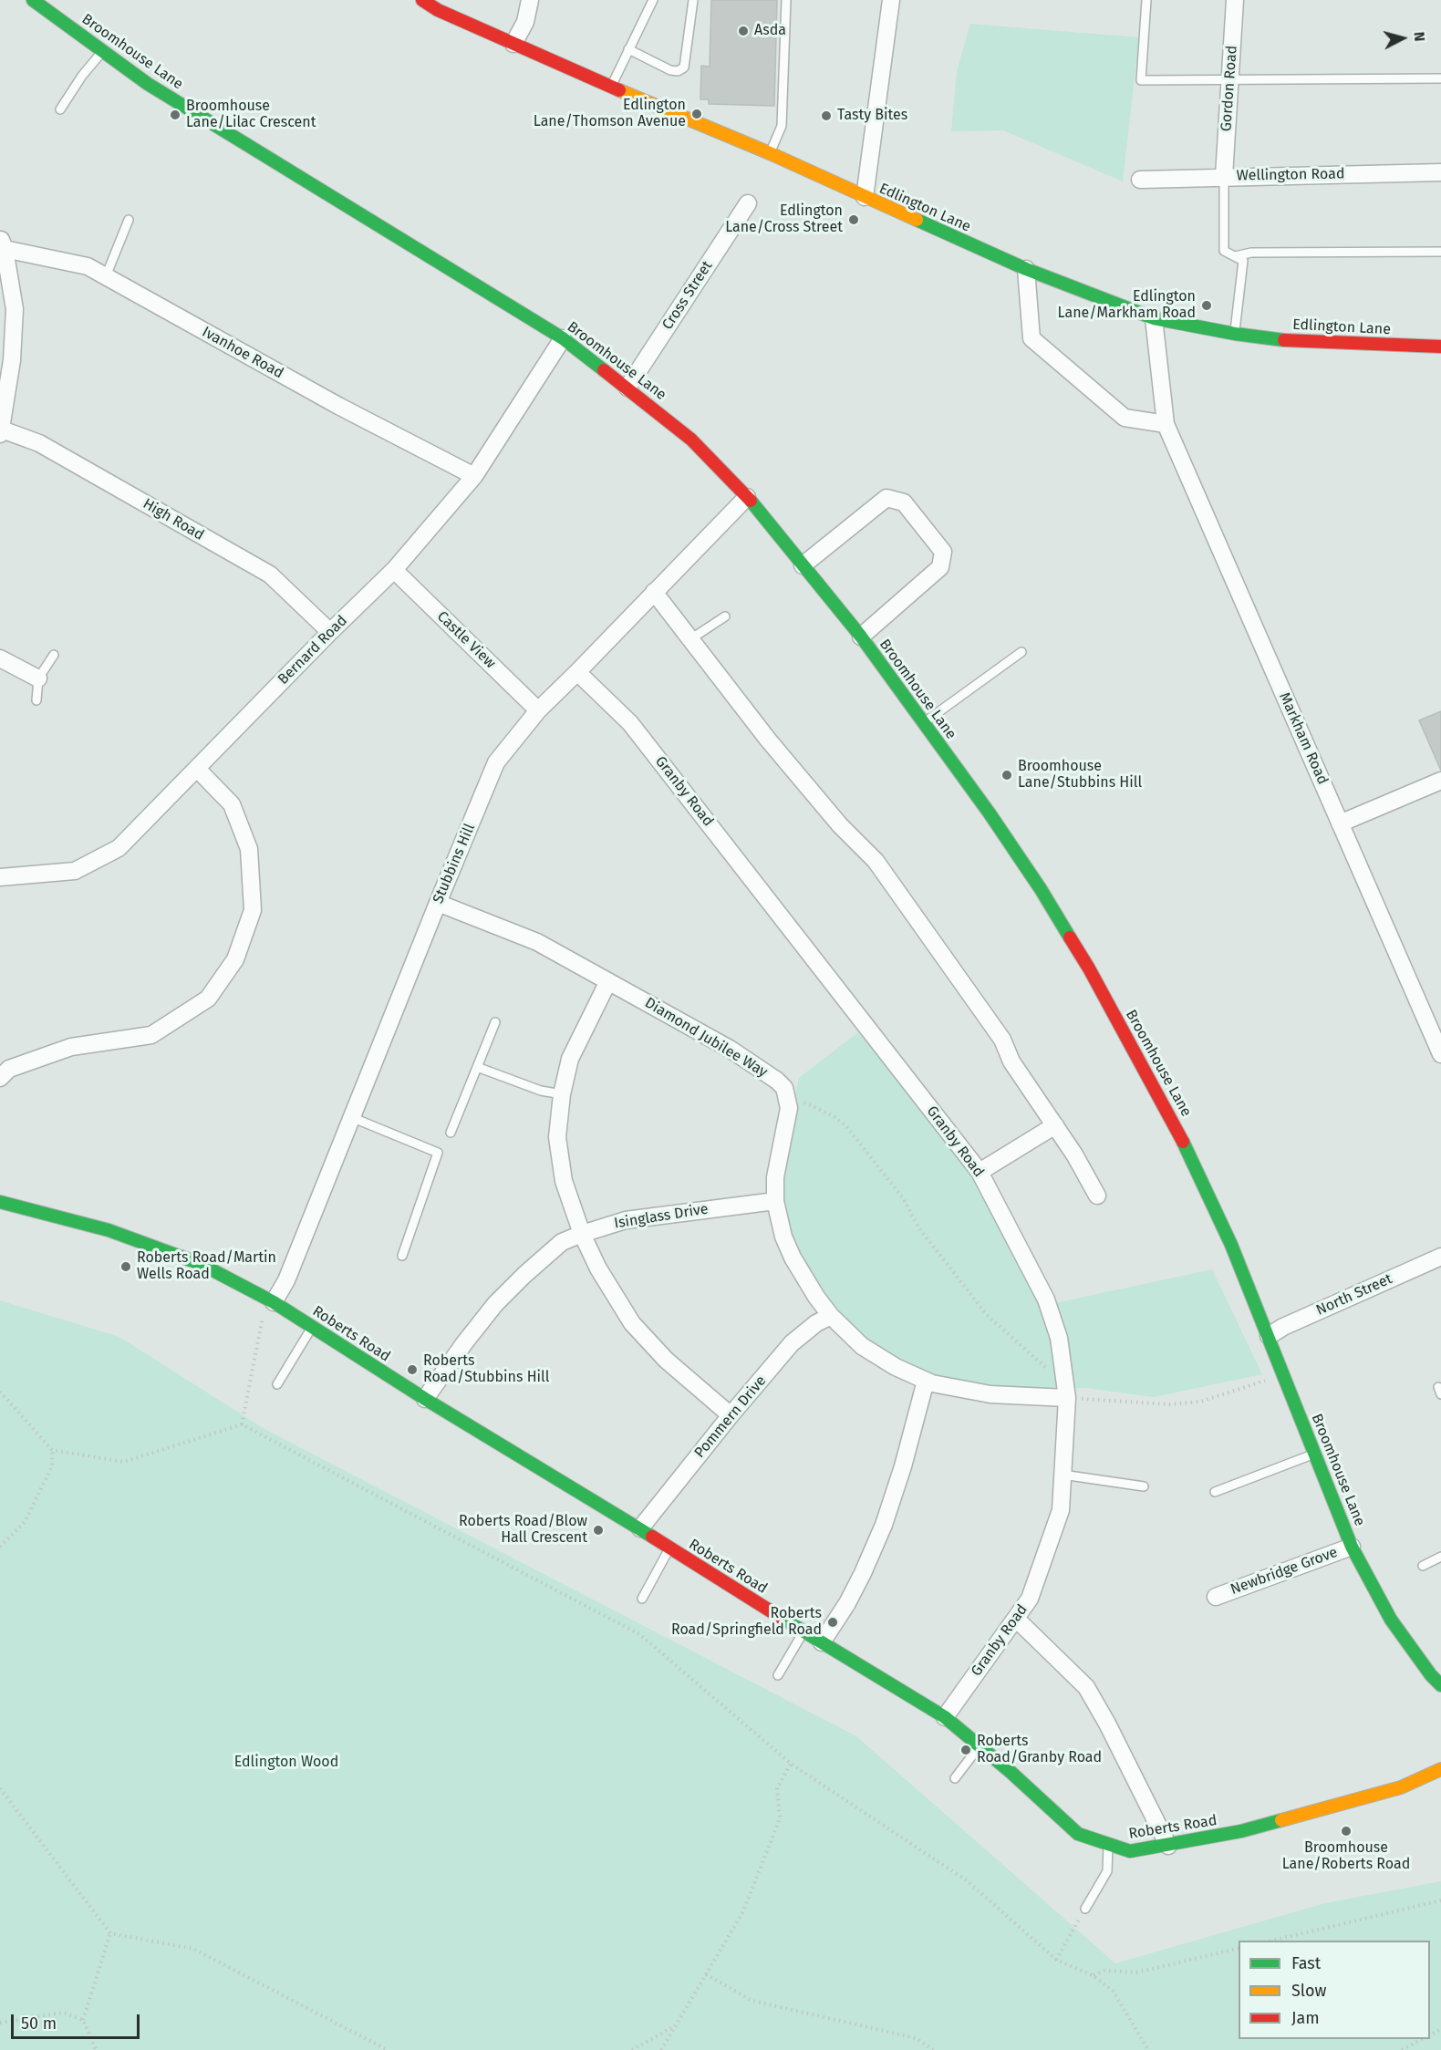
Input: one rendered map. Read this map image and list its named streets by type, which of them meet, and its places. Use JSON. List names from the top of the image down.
{
  "streets": {
    "street": [
      "Broomhouse Lane",
      "Gordon Road",
      "Wellington Road",
      "Edlington Lane",
      "Cross Street",
      "Ivanhoe Road",
      "High Road",
      "Castle View",
      "Bernard Road",
      "Markham Road",
      "Granby Road",
      "Stubbins Hill",
      "Diamond Jubilee Way",
      "Isinglass Drive",
      "North Street",
      "Roberts Road",
      "Pommern Drive",
      "Newbridge Grove"
    ]
  },
  "crossings": [
    ["Broomhouse Lane", "Cross Street"],
    ["Broomhouse Lane", "Bernard Road"],
    ["Broomhouse Lane", "Stubbins Hill"],
    ["Broomhouse Lane", "North Street"],
    ["Broomhouse Lane", "Newbridge Grove"],
    ["Gordon Road", "Wellington Road"],
    ["Edlington Lane", "Markham Road"],
    ["Ivanhoe Road", "Bernard Road"],
    ["High Road", "Bernard Road"],
    ["Castle View", "Bernard Road"],
    ["Castle View", "Stubbins Hill"],
    ["Granby Road", "Stubbins Hill"],
    ["Granby Road", "Roberts Road"],
    ["Stubbins Hill", "Diamond Jubilee Way"],
    ["Stubbins Hill", "Roberts Road"],
    ["Isinglass Drive", "Roberts Road"],
    ["Roberts Road", "Pommern Drive"]
  ],
  "parks": ["Edlington Wood"],
  "places": [
    "Asda",
    "Edlington Lane/Thomson Avenue",
    "Broomhouse Lane/Lilac Crescent",
    "Tasty Bites",
    "Edlington Lane/Cross Street",
    "Edlington Lane/Markham Road",
    "Broomhouse Lane/Stubbins Hill",
    "Roberts Road/Martin Wells Road",
    "Roberts Road/Stubbins Hill",
    "Roberts Road/Blow Hall Crescent",
    "Roberts Road/Springfield Road",
    "Roberts Road/Granby Road",
    "Broomhouse Lane/Roberts Road"
  ],
  "legend": ["Fast", "Slow", "Jam"],
  "scale_bar": "50 m",
  "north": "right"
}
